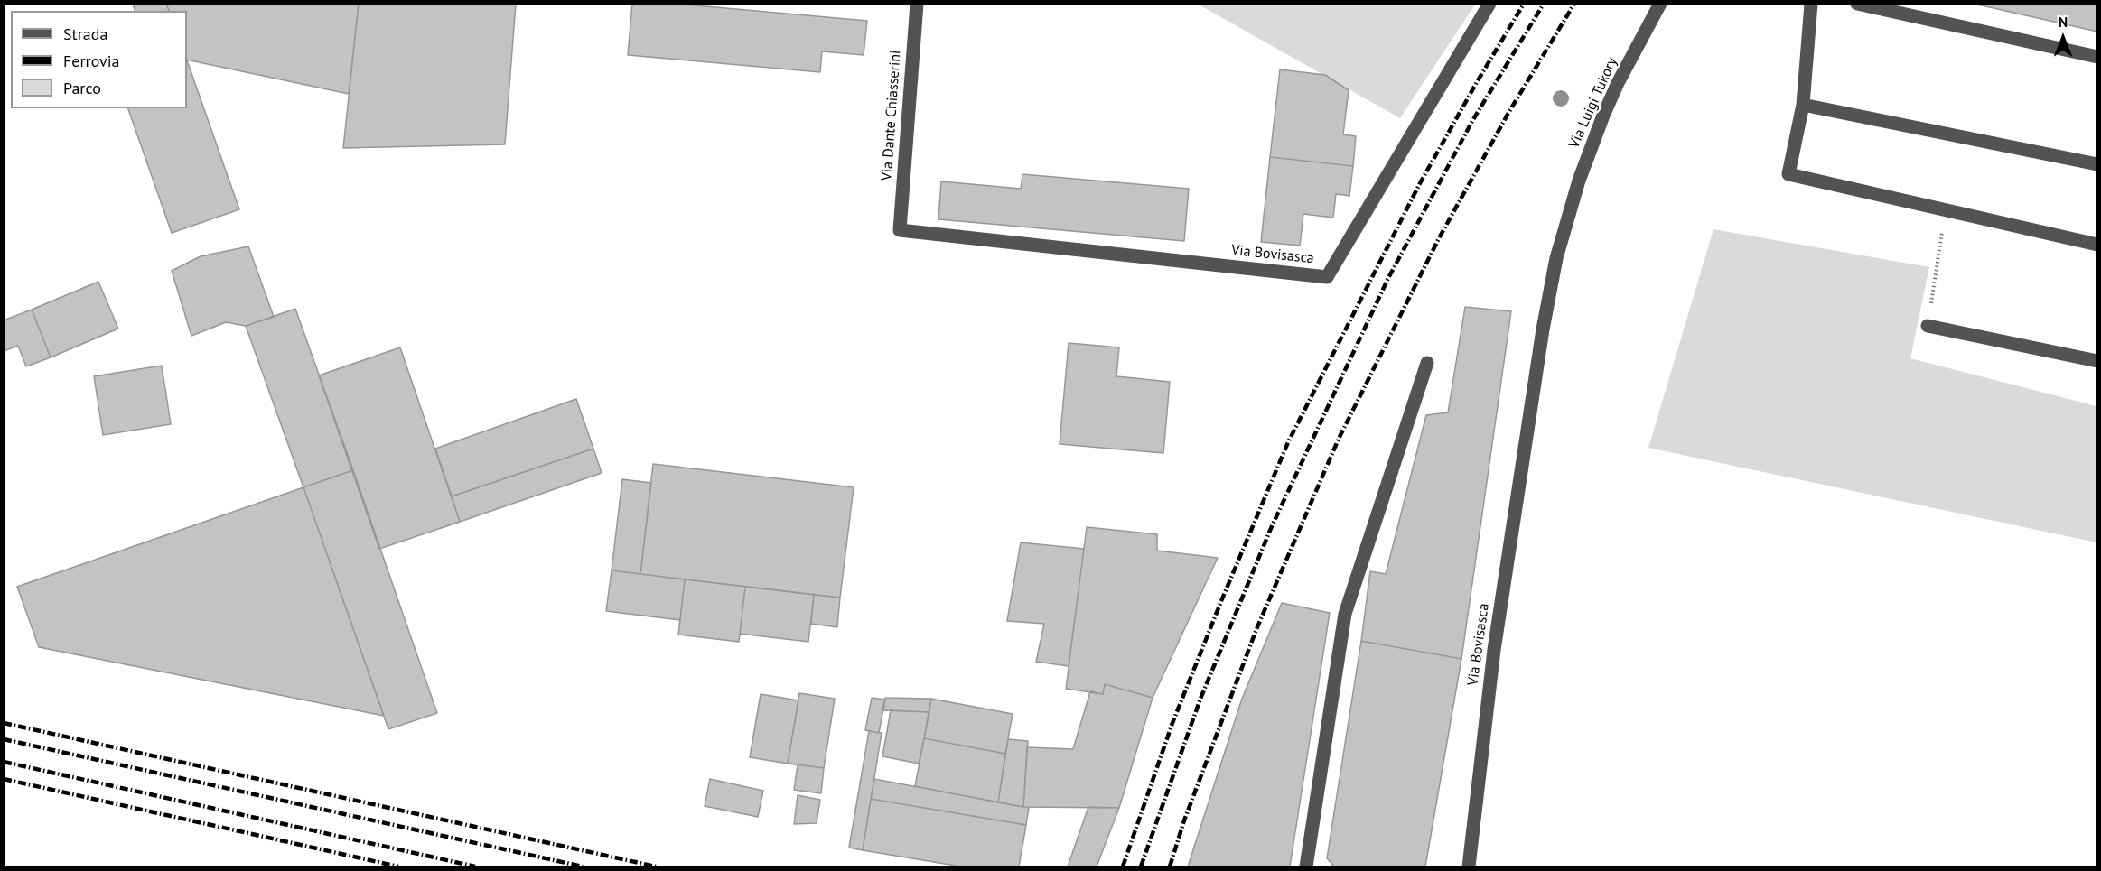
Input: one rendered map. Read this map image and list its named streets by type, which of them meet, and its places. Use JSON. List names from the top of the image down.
{
  "streets": {
    "street": ["Via Luigi Tukory", "Via Dante Chiasserini", "Via Bovisasca"]
  },
  "crossings": [
    ["Via Luigi Tukory", "Via Bovisasca"],
    ["Via Dante Chiasserini", "Via Bovisasca"]
  ],
  "legend": ["Strada", "Ferrovia", "Parco"],
  "north": "top"
}
